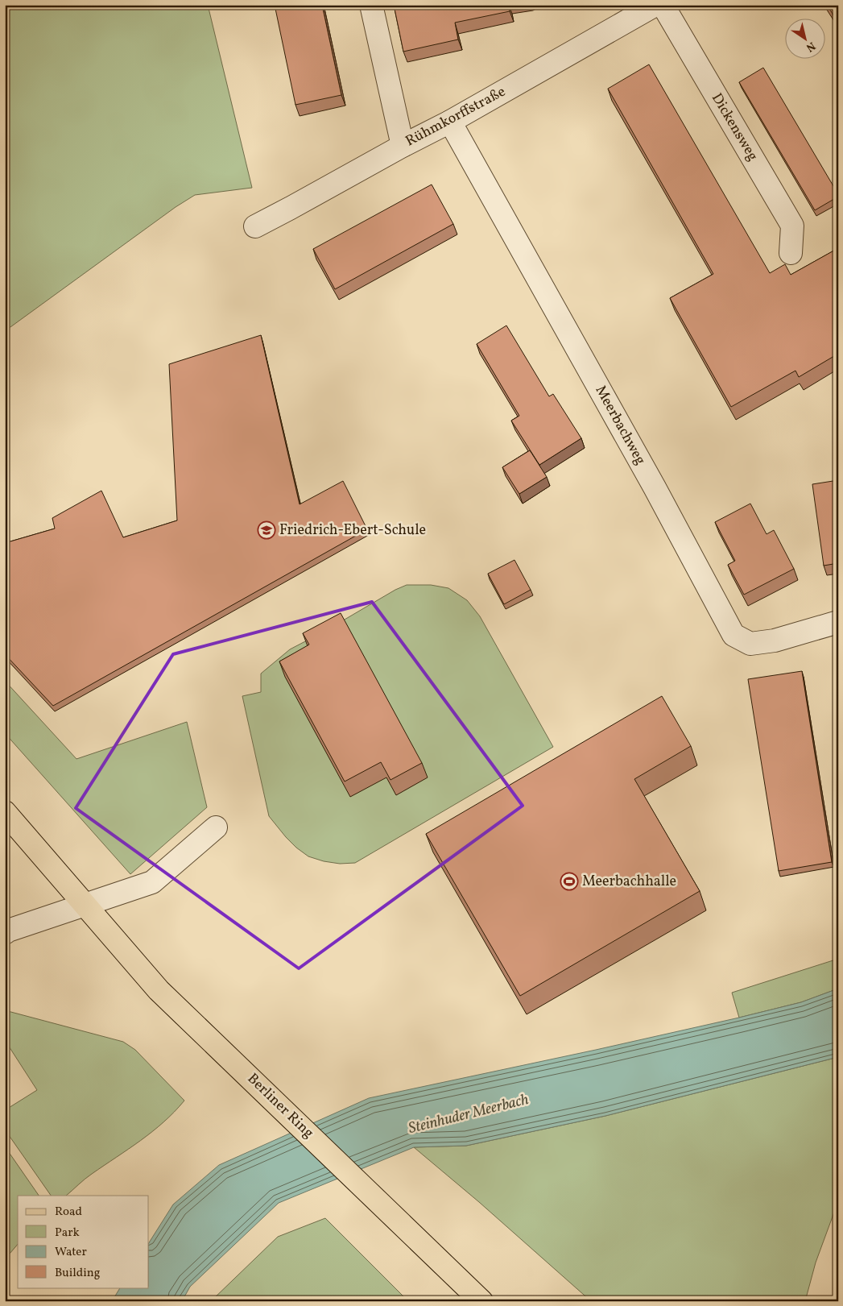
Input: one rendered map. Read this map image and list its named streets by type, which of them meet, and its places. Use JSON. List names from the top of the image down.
{
  "streets": {
    "main road": ["Berliner Ring"],
    "street": ["Rühmkorffstraße", "Dickensweg", "Meerbachweg"]
  },
  "crossings": [
    ["Rühmkorffstraße", "Meerbachweg"]
  ],
  "water": ["Steinhuder Meerbach"],
  "places": {
    "school or university": ["Friedrich-Ebert-Schule"],
    "sports": ["Meerbachhalle"]
  },
  "legend": [
    "Road",
    "Park",
    "Water",
    "Building"
  ],
  "north": "bottom right"
}
